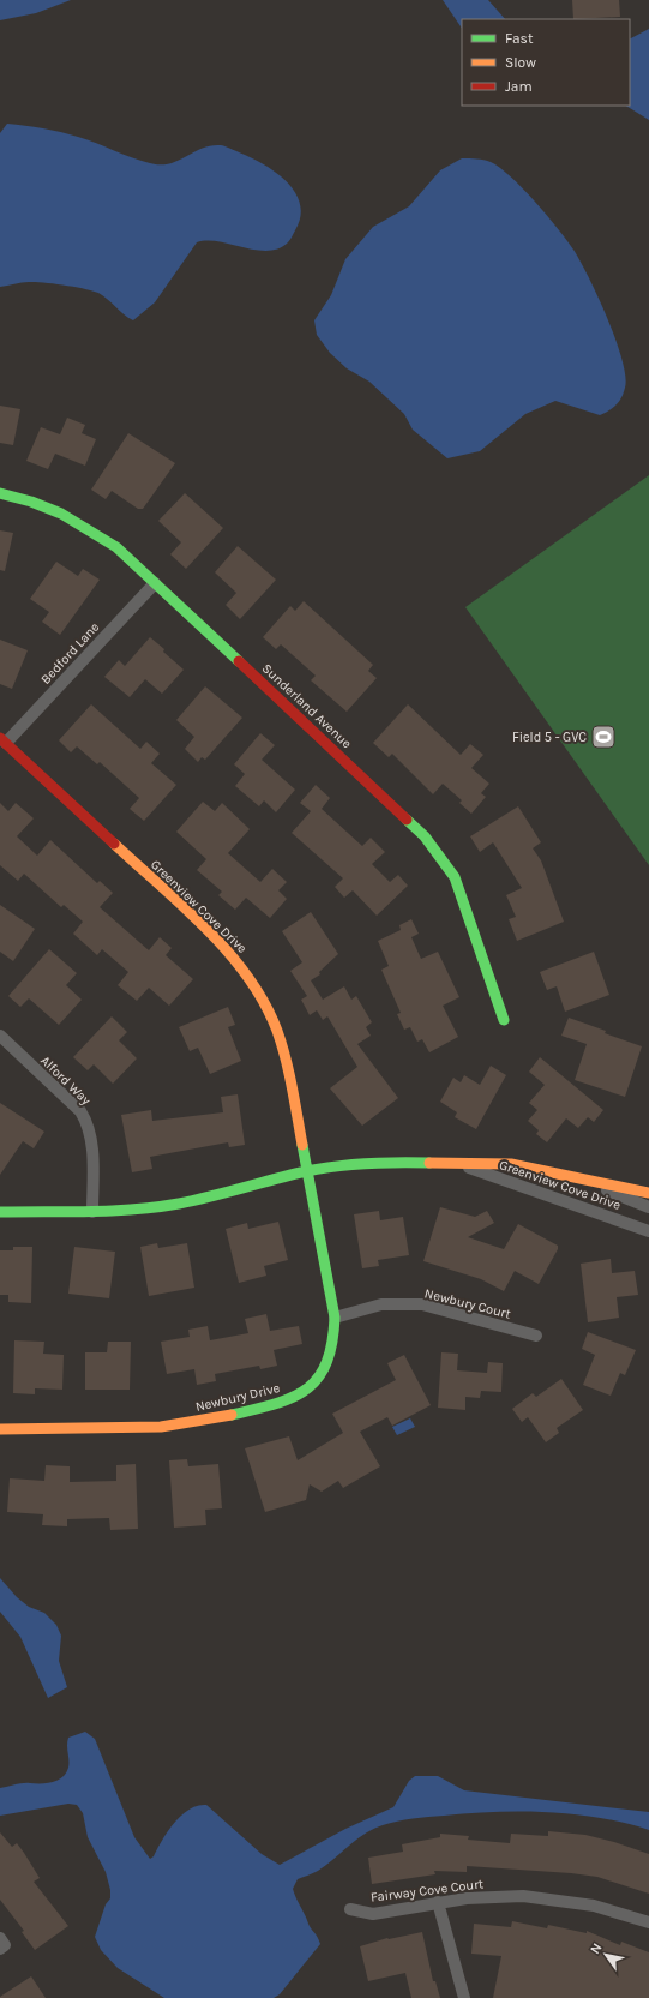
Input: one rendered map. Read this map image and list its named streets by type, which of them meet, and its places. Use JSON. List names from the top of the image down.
{
  "streets": {
    "street": [
      "Bedford Lane",
      "Sunderland Avenue",
      "Greenview Cove Drive",
      "Alford Way",
      "Newbury Court",
      "Newbury Drive",
      "Fairway Cove Court"
    ]
  },
  "crossings": [
    ["Bedford Lane", "Sunderland Avenue"],
    ["Bedford Lane", "Greenview Cove Drive"],
    ["Greenview Cove Drive", "Alford Way"],
    ["Greenview Cove Drive", "Newbury Drive"],
    ["Newbury Court", "Newbury Drive"]
  ],
  "places": {
    "sports": ["Field 5 - GVC"]
  },
  "legend": ["Fast", "Slow", "Jam"],
  "north": "top left"
}
